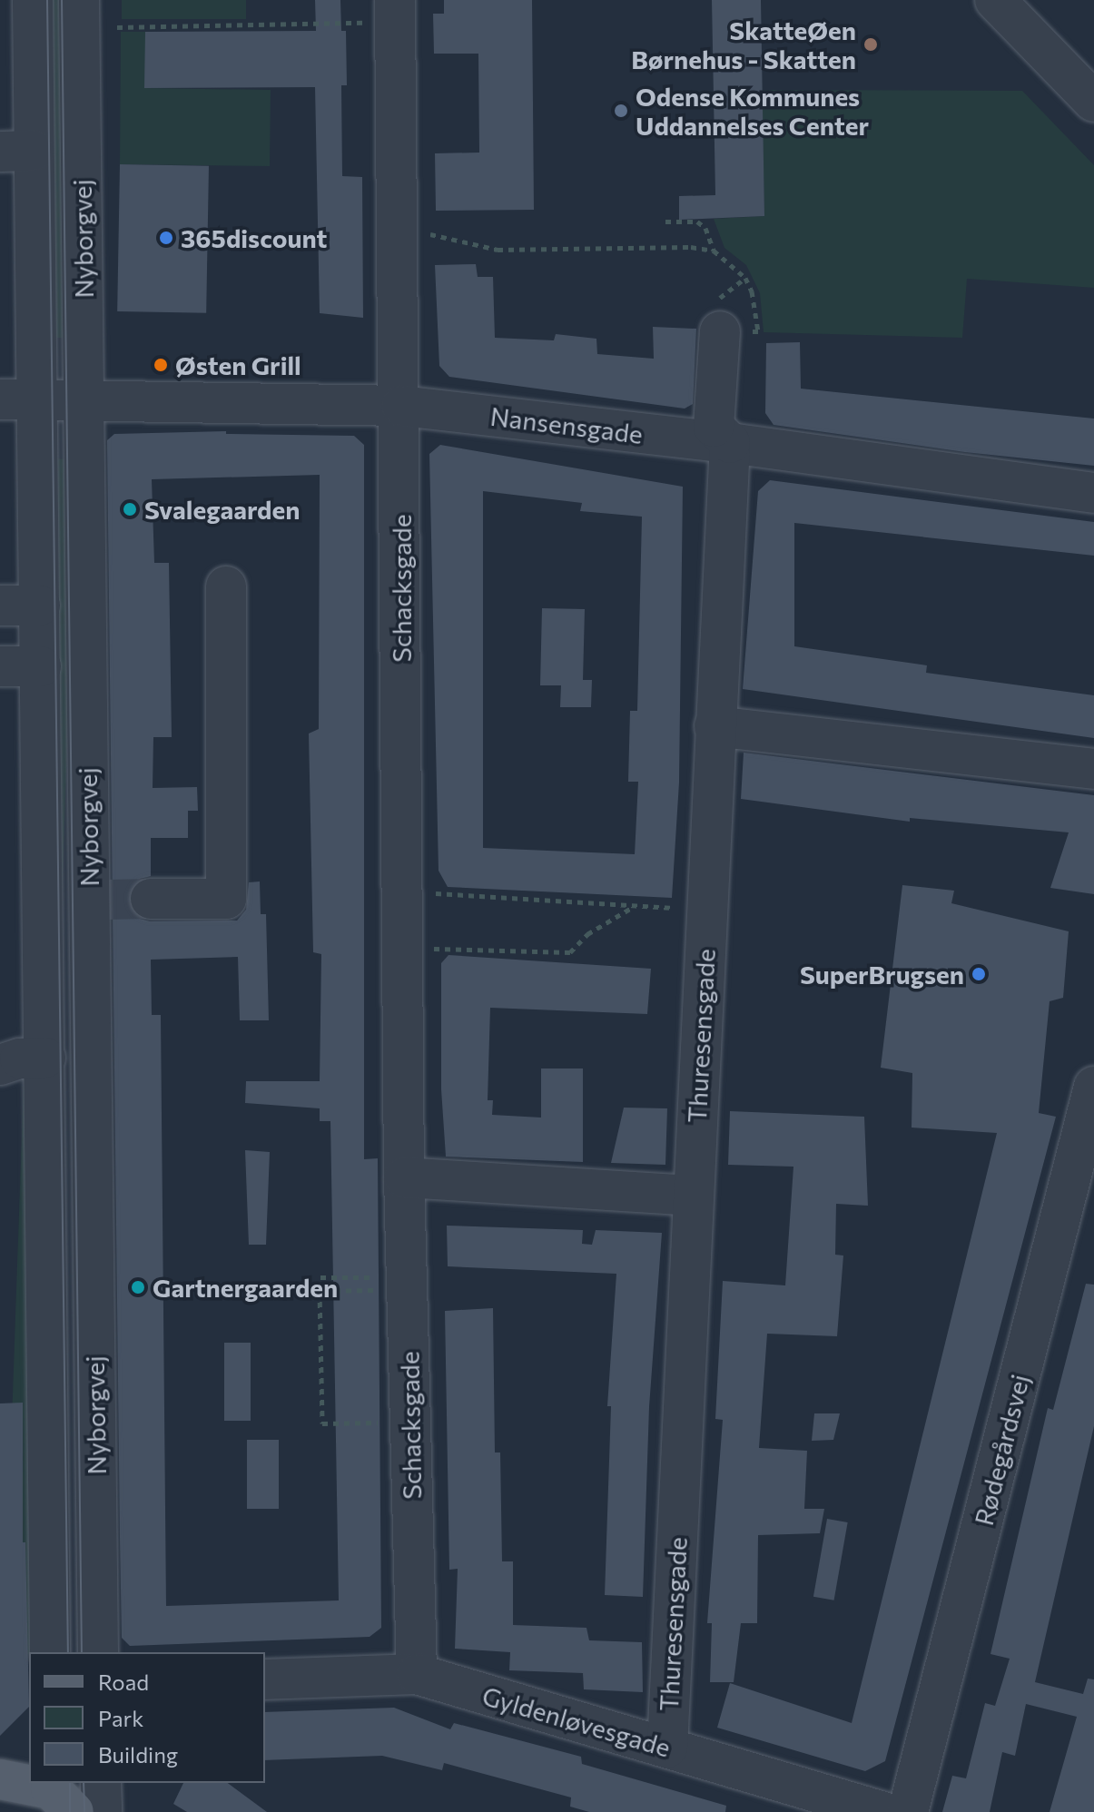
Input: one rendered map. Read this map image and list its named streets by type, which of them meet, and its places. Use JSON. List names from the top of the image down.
{
  "streets": {
    "street": [
      "Nyborgvej",
      "Nansensgade",
      "Schacksgade",
      "Thuresensgade",
      "Rødegårdsvej",
      "Gyldenløvesgade"
    ]
  },
  "crossings": [
    ["Nyborgvej", "Nansensgade"],
    ["Nansensgade", "Schacksgade"],
    ["Nansensgade", "Thuresensgade"],
    ["Schacksgade", "Gyldenløvesgade"],
    ["Thuresensgade", "Gyldenløvesgade"]
  ],
  "places": [
    "SkatteØen Børnehus - Skatten",
    "Odense Kommunes Uddannelses Center",
    "365discount",
    "Østen Grill",
    "Svalegaarden",
    "SuperBrugsen",
    "Gartnergaarden"
  ],
  "legend": ["Road", "Park", "Building"]
}
